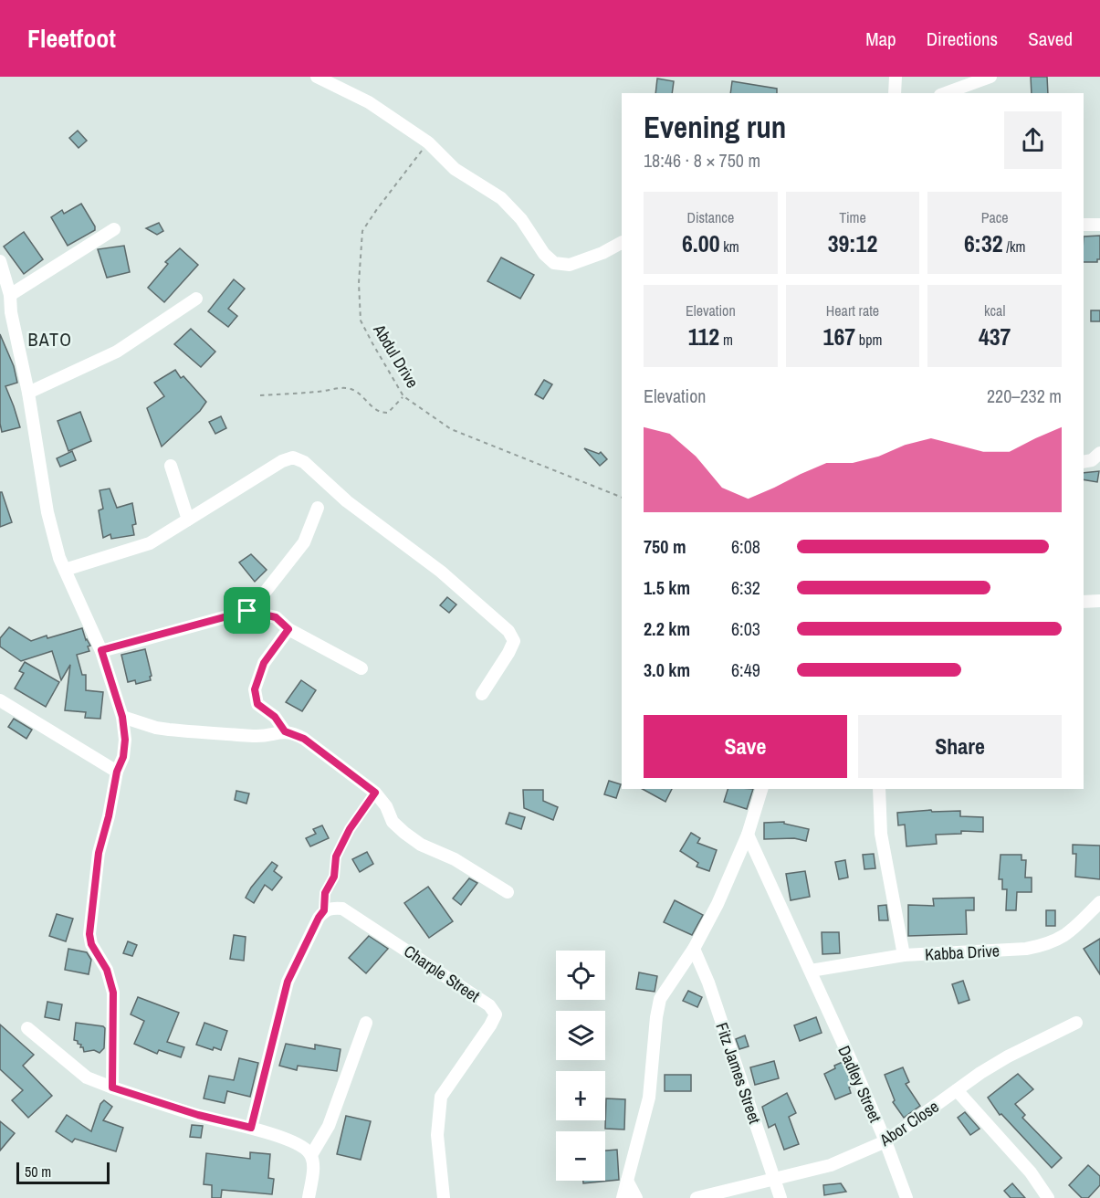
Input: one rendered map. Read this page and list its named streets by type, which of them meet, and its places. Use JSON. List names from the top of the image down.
{
  "streets": {
    "street": [
      "Kabba Drive",
      "Charple Street",
      "Fitz James Street",
      "Dadley Street",
      "Abor Close"
    ],
    "path": ["Abdul Drive"]
  },
  "crossings": [
    ["Kabba Drive", "Dadley Street"],
    ["Fitz James Street", "Abor Close"],
    ["Dadley Street", "Abor Close"]
  ],
  "districts": ["BATO"],
  "scale_bar": "50 m",
  "page": {
    "header": "Fleetfoot",
    "nav": ["Map", "Directions", "Saved"],
    "heading": ["Evening run", "18:46 · 8 × 750 m"],
    "stats": [
      ["Distance", "6.00 km"],
      ["Time", "39:12"],
      ["Pace", "6:32 /km"],
      ["Elevation", "112 m"],
      ["Heart rate", "167 bpm"],
      ["kcal", "437"]
    ],
    "chart": ["Elevation", "220–232 m"],
    "list": [
      {
        "name": "750 m",
        "note": "6:08"
      },
      {
        "name": "1.5 km",
        "note": "6:32"
      },
      {
        "name": "2.2 km",
        "note": "6:03"
      },
      {
        "name": "3.0 km",
        "note": "6:49"
      }
    ],
    "buttons": ["Save", "Share"],
    "map_buttons": ["+", "−"],
    "scale": "50 m"
  }
}
